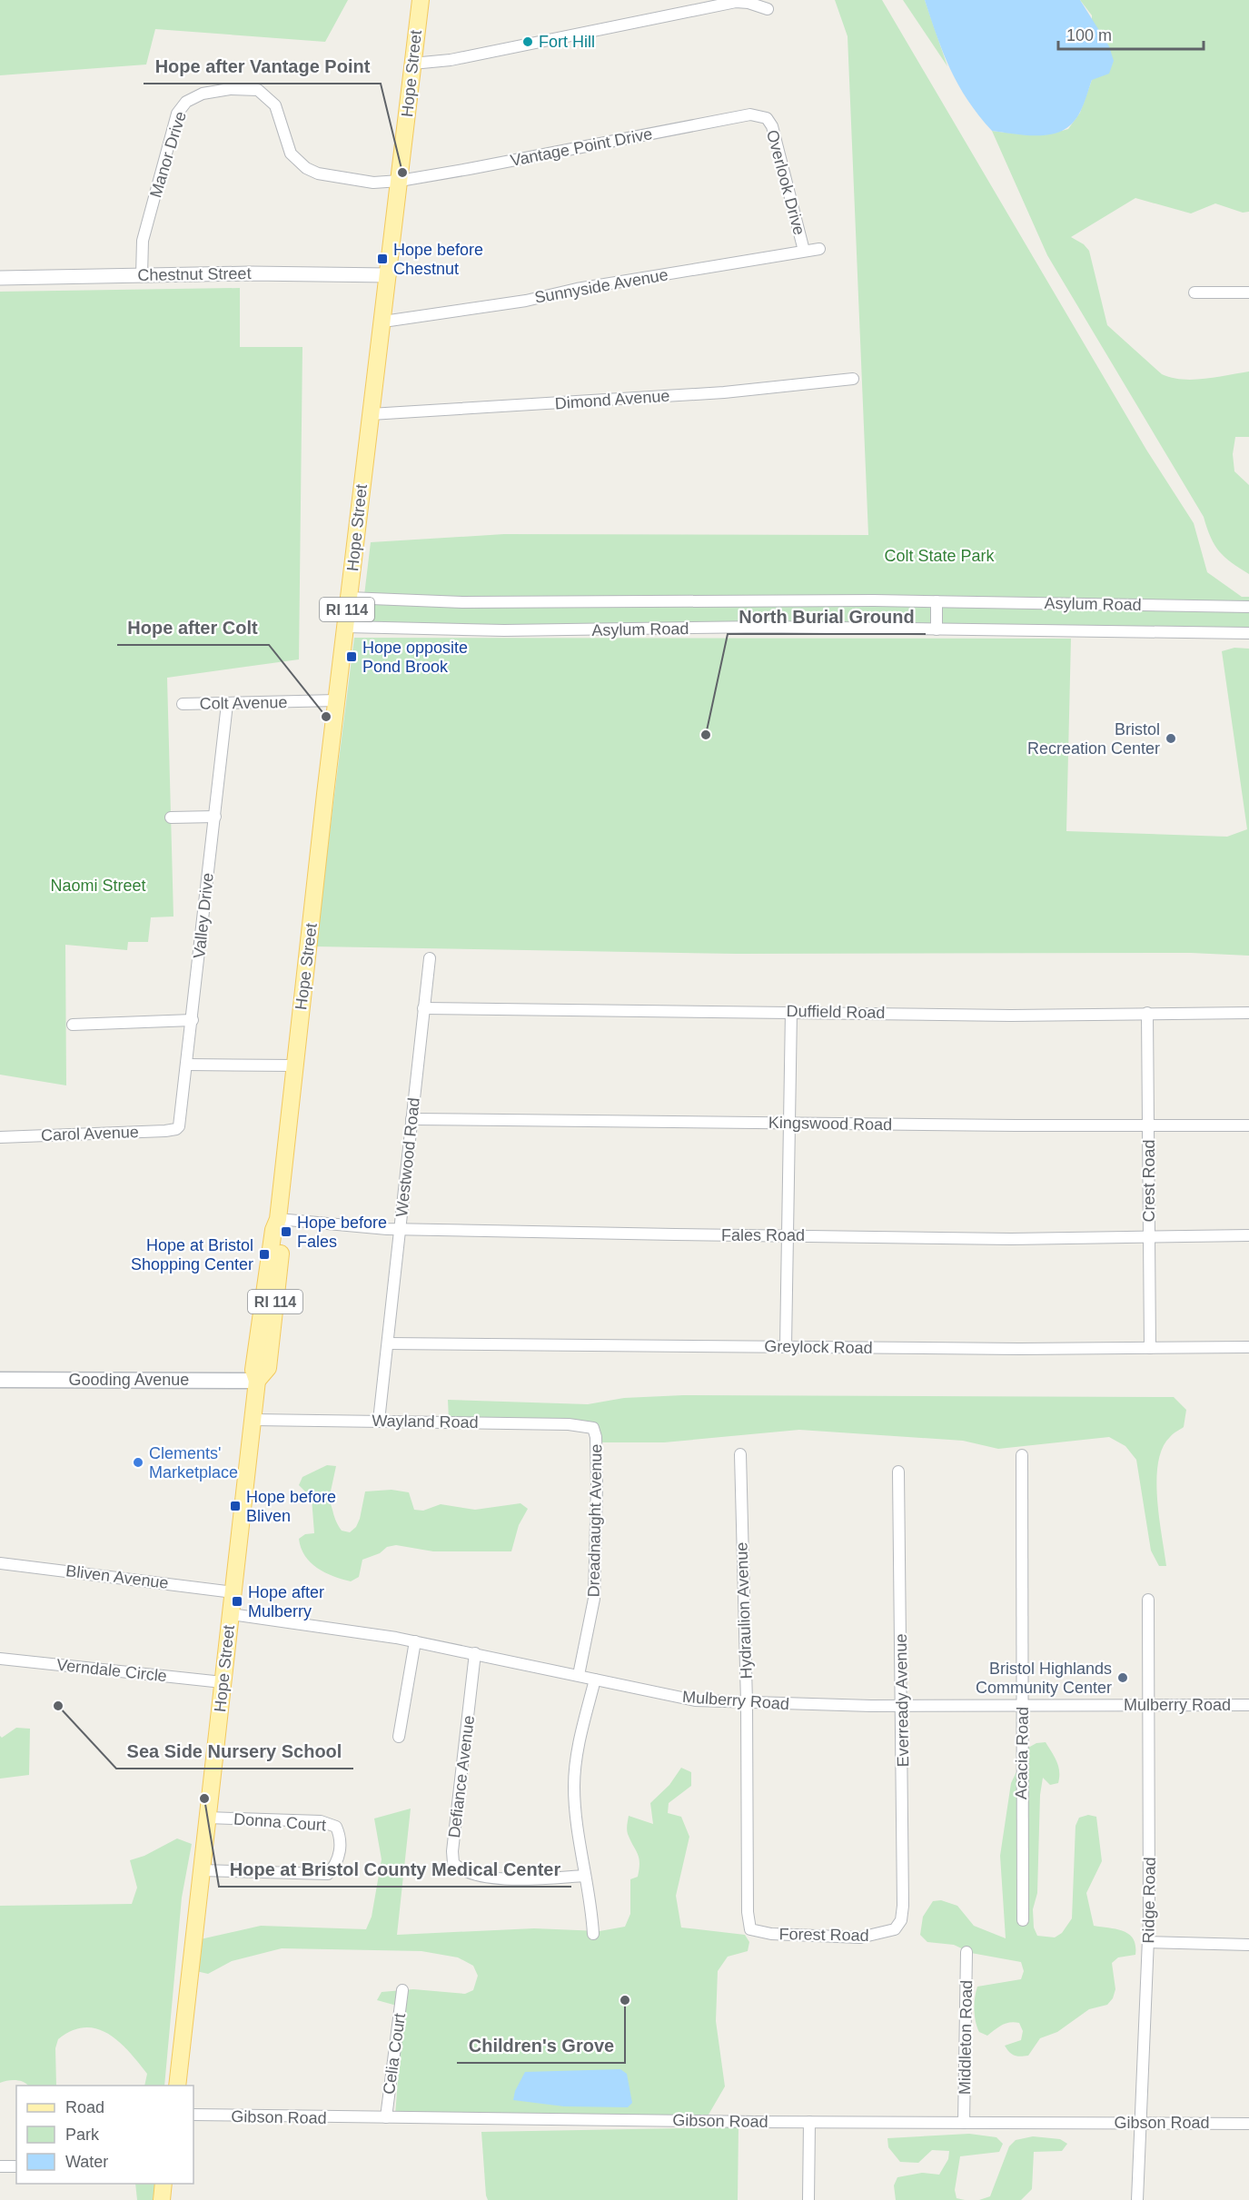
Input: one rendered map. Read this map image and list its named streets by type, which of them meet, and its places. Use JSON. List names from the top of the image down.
{
  "streets": {
    "main road": ["Hope Street", "RI 114", "Gooding Avenue"],
    "street": [
      "Vantage Point Drive",
      "Manor Drive",
      "Overlook Drive",
      "Chestnut Street",
      "Sunnyside Avenue",
      "Dimond Avenue",
      "Asylum Road",
      "Colt Avenue",
      "Valley Drive",
      "Duffield Road",
      "Kingswood Road",
      "Carol Avenue",
      "Westwood Road",
      "Crest Road",
      "Fales Road",
      "Greylock Road",
      "Wayland Road",
      "Dreadnaught Avenue",
      "Bliven Avenue",
      "Hydraulion Avenue",
      "Verndale Circle",
      "Mulberry Road",
      "Everready Avenue",
      "Acacia Road",
      "Defiance Avenue",
      "Donna Court",
      "Ridge Road",
      "Forest Road",
      "Middleton Road",
      "Celia Court",
      "Gibson Road"
    ]
  },
  "crossings": [
    ["Hope Street", "Vantage Point Drive"],
    ["Hope Street", "Manor Drive"],
    ["Hope Street", "Chestnut Street"],
    ["Hope Street", "Sunnyside Avenue"],
    ["Hope Street", "Dimond Avenue"],
    ["Hope Street", "Asylum Road"],
    ["Hope Street", "Colt Avenue"],
    ["Hope Street", "Fales Road"],
    ["Hope Street", "Gooding Avenue"],
    ["Hope Street", "Wayland Road"],
    ["Hope Street", "Bliven Avenue"],
    ["Hope Street", "Verndale Circle"],
    ["Hope Street", "Mulberry Road"],
    ["Hope Street", "Donna Court"],
    ["Vantage Point Drive", "Manor Drive"],
    ["Vantage Point Drive", "Overlook Drive"],
    ["Manor Drive", "Chestnut Street"],
    ["Overlook Drive", "Sunnyside Avenue"],
    ["Colt Avenue", "Valley Drive"],
    ["Valley Drive", "Carol Avenue"],
    ["Duffield Road", "Westwood Road"],
    ["Duffield Road", "Crest Road"],
    ["Kingswood Road", "Westwood Road"],
    ["Kingswood Road", "Crest Road"],
    ["Westwood Road", "Fales Road"],
    ["Westwood Road", "Greylock Road"],
    ["Westwood Road", "Wayland Road"],
    ["Crest Road", "Fales Road"],
    ["Crest Road", "Greylock Road"],
    ["Wayland Road", "Dreadnaught Avenue"],
    ["Dreadnaught Avenue", "Mulberry Road"],
    ["Hydraulion Avenue", "Mulberry Road"],
    ["Hydraulion Avenue", "Forest Road"],
    ["Mulberry Road", "Everready Avenue"],
    ["Mulberry Road", "Acacia Road"],
    ["Mulberry Road", "Defiance Avenue"],
    ["Mulberry Road", "Ridge Road"],
    ["Everready Avenue", "Forest Road"],
    ["Ridge Road", "Gibson Road"],
    ["Middleton Road", "Gibson Road"],
    ["Celia Court", "Gibson Road"]
  ],
  "parks": ["Colt State Park", "Naomi Street"],
  "places": {
    "other": [
      "Fort Hill",
      "Hope after Vantage Point",
      "Hope after Colt",
      "North Burial Ground",
      "Bristol Recreation Center",
      "Clements' Marketplace",
      "Bristol Highlands Community Center",
      "Sea Side Nursery School",
      "Hope at Bristol County Medical Center",
      "Children's Grove"
    ],
    "transit": [
      "Hope before Chestnut",
      "Hope opposite Pond Brook",
      "Hope before Fales",
      "Hope at Bristol Shopping Center",
      "Hope before Bliven",
      "Hope after Mulberry"
    ]
  },
  "legend": ["Road", "Park", "Water"],
  "scale_bar": "100 m"
}
